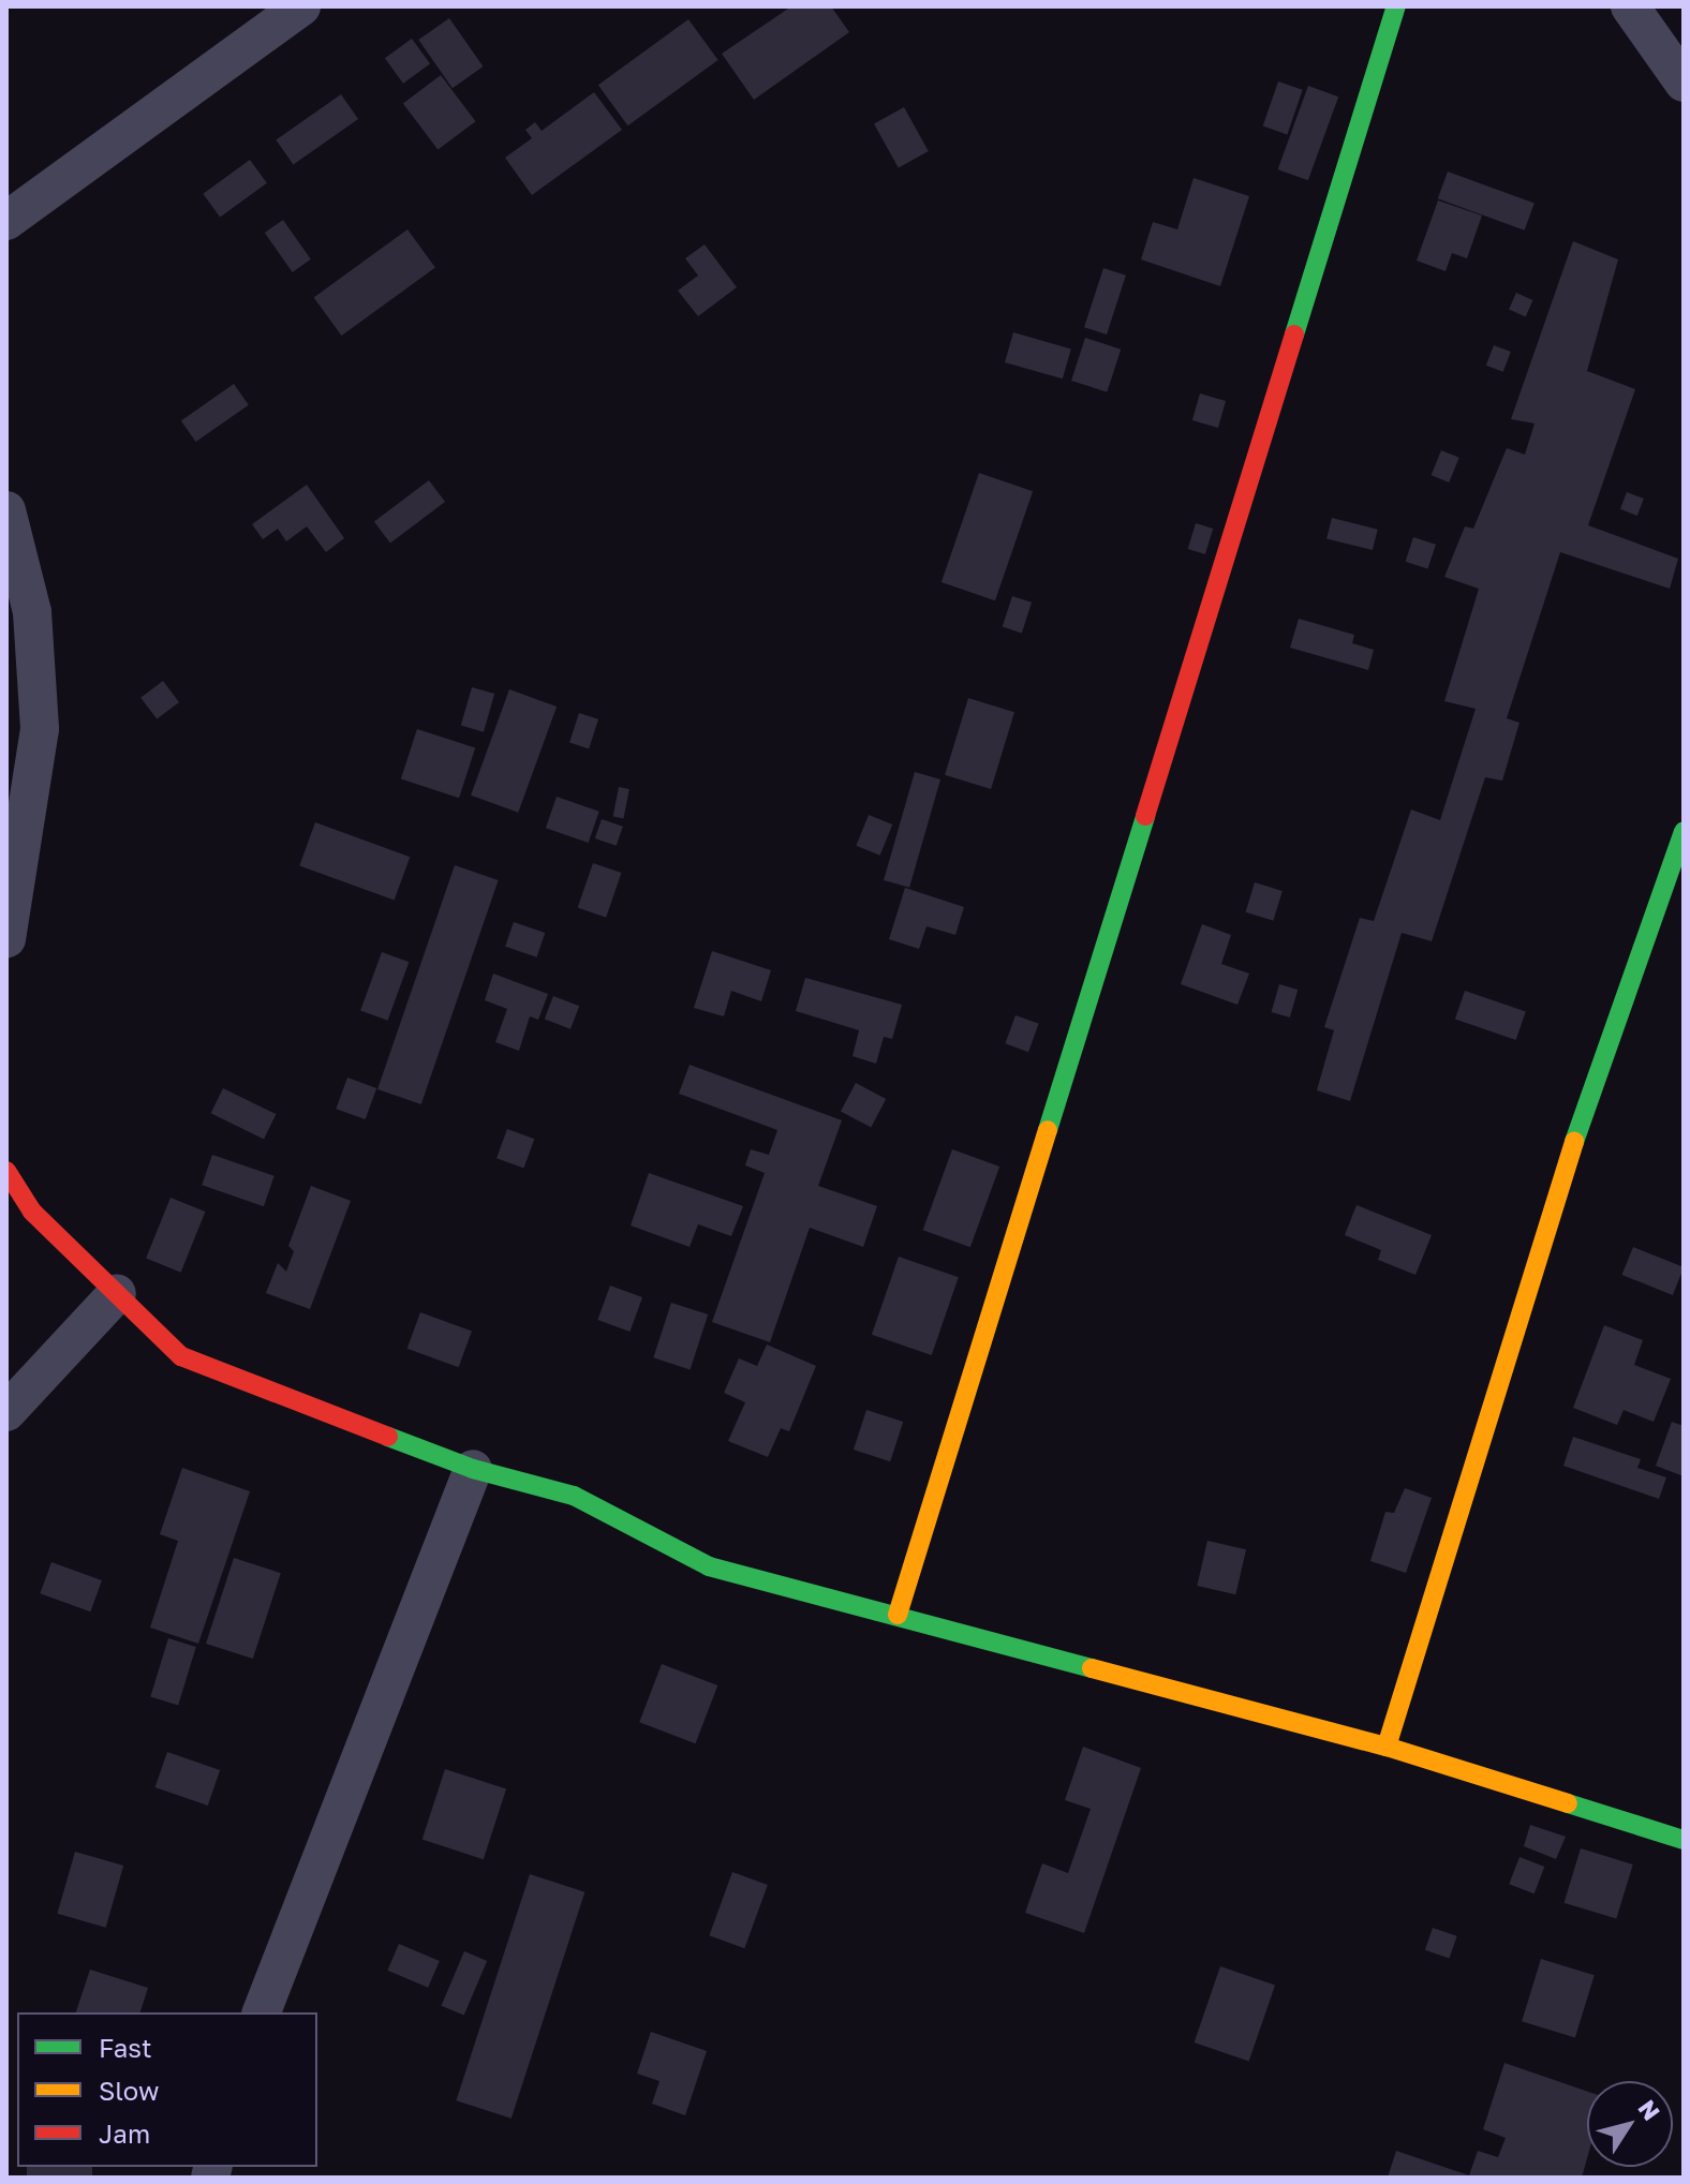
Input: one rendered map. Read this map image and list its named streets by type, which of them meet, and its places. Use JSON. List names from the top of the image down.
{
  "legend": ["Fast", "Slow", "Jam"],
  "north": "top right"
}
